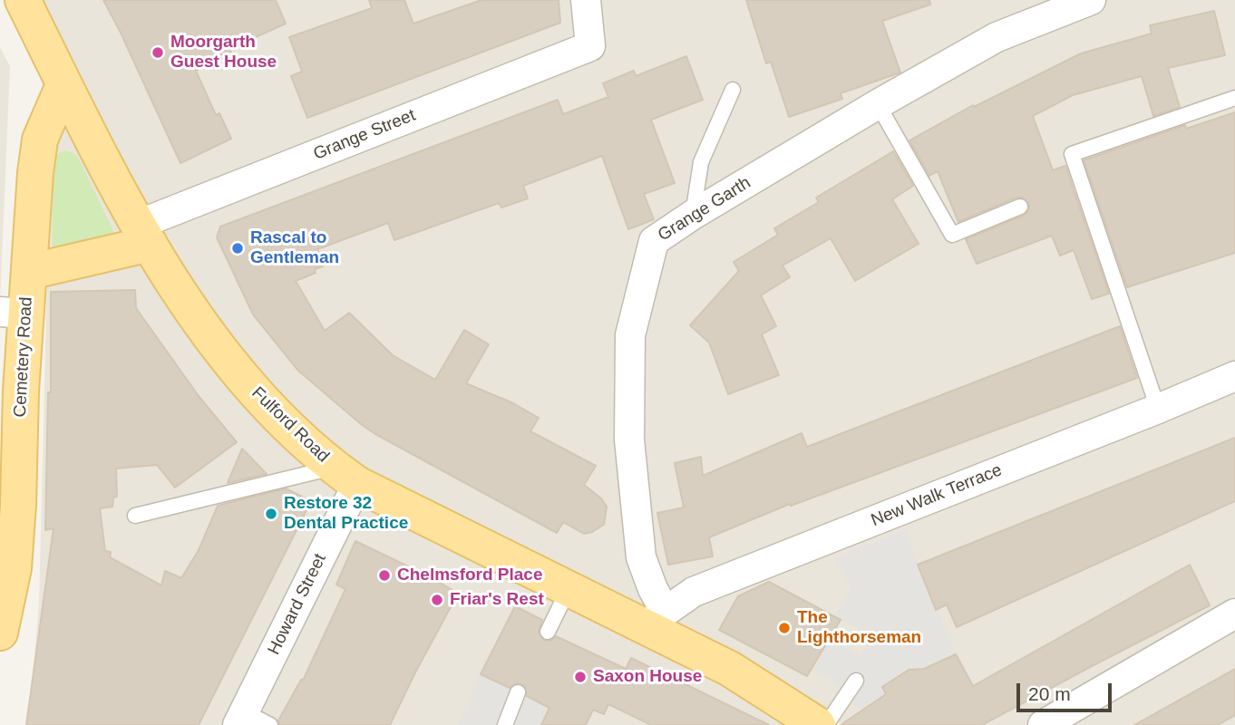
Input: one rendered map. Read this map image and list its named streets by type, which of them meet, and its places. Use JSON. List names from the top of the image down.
{
  "streets": {
    "main road": ["Cemetery Road", "Fulford Road"],
    "street": [
      "Grange Street",
      "Grange Garth",
      "New Walk Terrace",
      "Howard Street"
    ]
  },
  "crossings": [
    ["Grange Street", "Fulford Road"],
    ["Grange Garth", "Fulford Road"],
    ["Grange Garth", "New Walk Terrace"],
    ["Cemetery Road", "Fulford Road"],
    ["Fulford Road", "New Walk Terrace"],
    ["Fulford Road", "Howard Street"]
  ],
  "places": [
    "Moorgarth Guest House",
    "Rascal to Gentleman",
    "Restore 32 Dental Practice",
    "Chelmsford Place",
    "Friar's Rest",
    "The Lighthorseman",
    "Saxon House"
  ],
  "scale_bar": "20 m"
}
